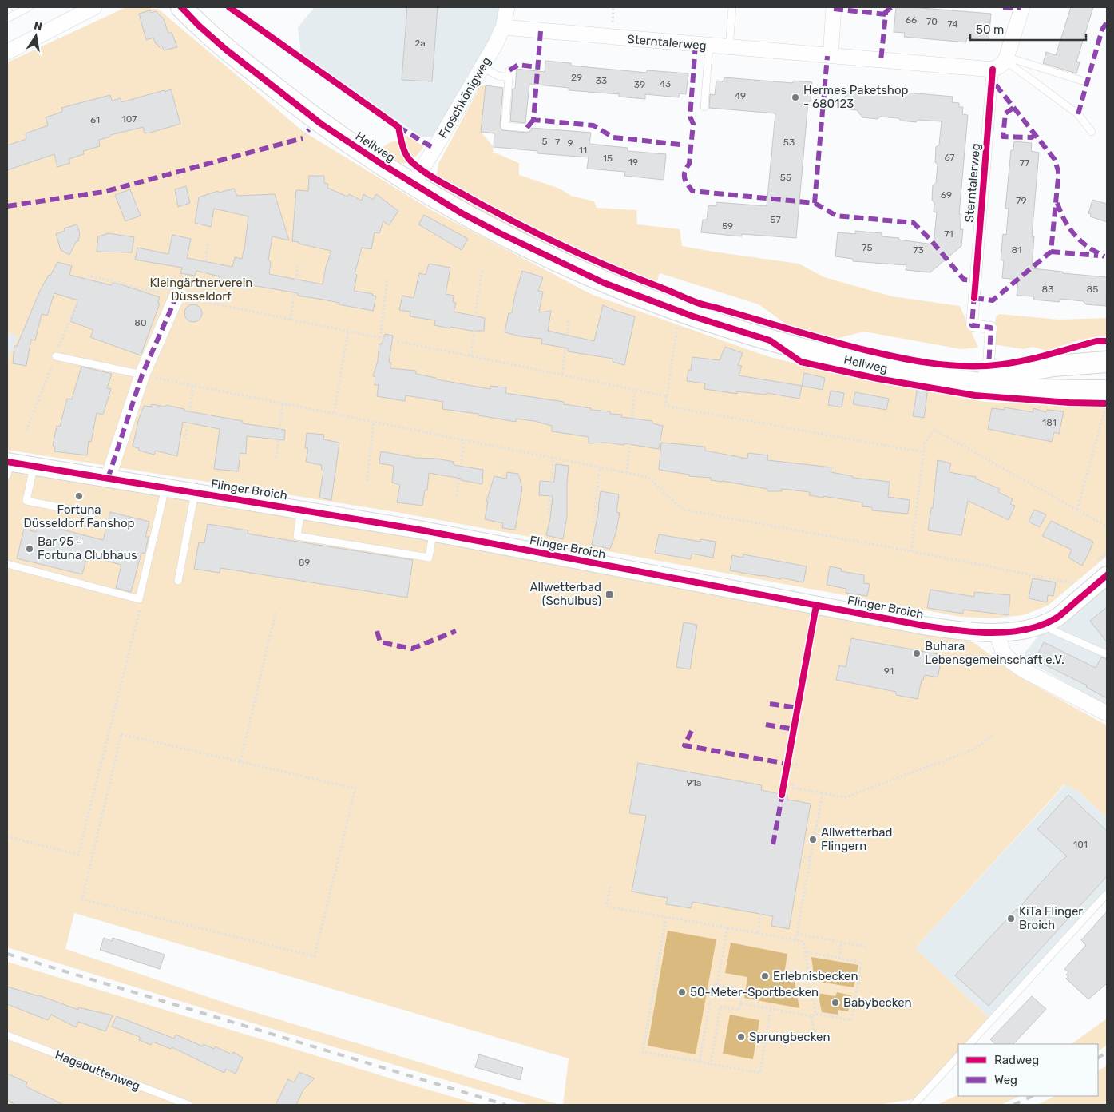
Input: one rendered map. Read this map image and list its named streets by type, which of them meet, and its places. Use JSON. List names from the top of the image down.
{
  "streets": {
    "main road": ["Hellweg"],
    "street": ["Sterntalerweg", "Froschkönigweg", "Flinger Broich"],
    "lane": ["Hagebuttenweg"]
  },
  "crossings": [
    ["Sterntalerweg", "Froschkönigweg"],
    ["Froschkönigweg", "Hellweg"]
  ],
  "parks": ["Kleingärtnerverein Düsseldorf"],
  "places": {
    "other": [
      "Hermes Paketshop - 680123",
      "Fortuna Düsseldorf Fanshop",
      "Bar 95 - Fortuna Clubhaus",
      "Buhara Lebensgemeinschaft e.V.",
      "Allwetterbad Flingern",
      "KiTa Flinger Broich",
      "Erlebnisbecken",
      "50-Meter-Sportbecken",
      "Babybecken",
      "Sprungbecken"
    ],
    "transit": ["Allwetterbad (Schulbus)"]
  },
  "house_numbers": [
    "66",
    "70",
    "74",
    "2a",
    "29",
    "33",
    "43",
    "39",
    "49",
    "107",
    "61",
    "5",
    "7",
    "53",
    "9",
    "11",
    "67",
    "15",
    "19",
    "77",
    "55",
    "69",
    "79",
    "57",
    "59",
    "71",
    "75",
    "73",
    "81",
    "83",
    "85",
    "80",
    "181",
    "89",
    "91",
    "91a",
    "101"
  ],
  "legend": ["Radweg", "Weg"],
  "scale_bar": "50 m",
  "north": "top"
}
